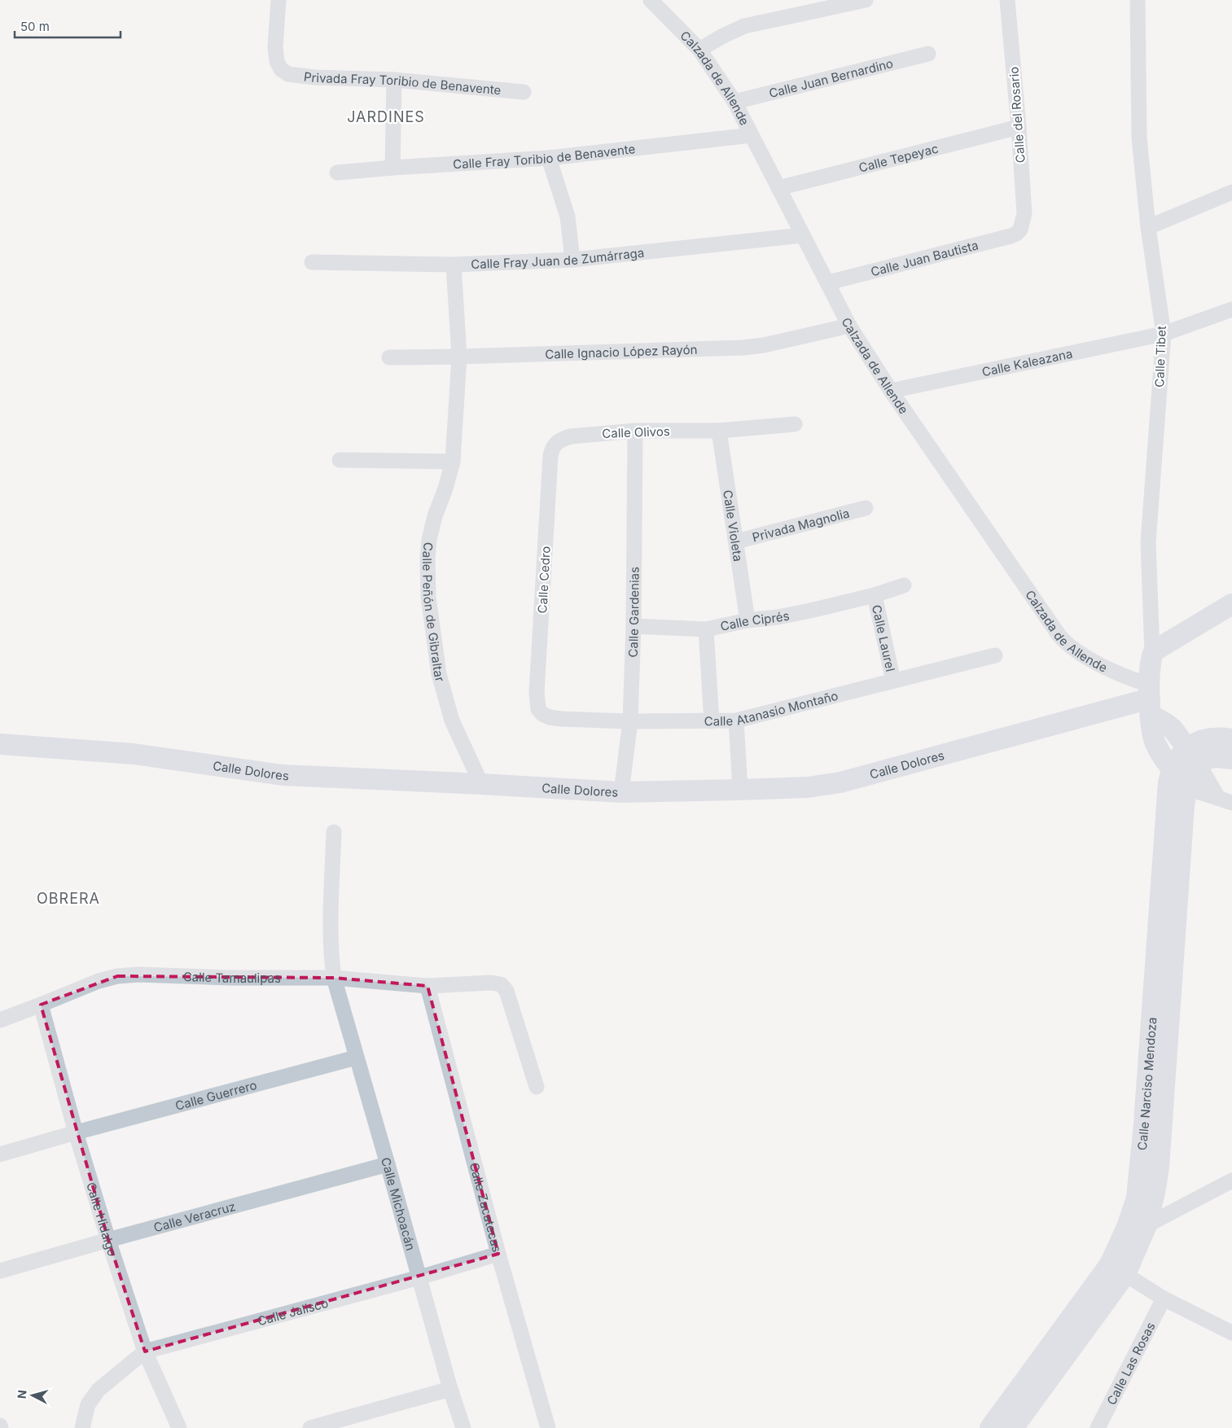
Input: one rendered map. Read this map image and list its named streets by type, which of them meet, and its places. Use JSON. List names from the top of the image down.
{
  "streets": {
    "street": [
      "Calle Juan Bernardino",
      "Calzada de Allende",
      "Privada Fray Toribio de Benavente",
      "Calle del Rosario",
      "Calle Fray Toribio de Benavente",
      "Calle Tepeyac",
      "Calle Fray Juan de Zumárraga",
      "Calle Juan Bautista",
      "Calle Ignacio López Rayón",
      "Calle Tibet",
      "Calle Kaleazana",
      "Calle Olivos",
      "Privada Magnolia",
      "Calle Violeta",
      "Calle Cedro",
      "Calle Peñón de Gibraltar",
      "Calle Gardenias",
      "Calle Ciprés",
      "Calle Laurel",
      "Calle Atanasio Montaño",
      "Calle Dolores",
      "Calle Tamaulipas",
      "Calle Narciso Mendoza",
      "Calle Guerrero",
      "Calle Michoacán",
      "Calle Zacatecas",
      "Calle Veracruz",
      "Calle Hidalgo",
      "Calle Jalisco",
      "Calle Las Rosas"
    ]
  },
  "crossings": [
    ["Calle Juan Bernardino", "Calzada de Allende"],
    ["Calzada de Allende", "Calle Fray Toribio de Benavente"],
    ["Calzada de Allende", "Calle Tepeyac"],
    ["Calzada de Allende", "Calle Fray Juan de Zumárraga"],
    ["Calzada de Allende", "Calle Juan Bautista"],
    ["Calzada de Allende", "Calle Ignacio López Rayón"],
    ["Calzada de Allende", "Calle Tibet"],
    ["Calzada de Allende", "Calle Kaleazana"],
    ["Calzada de Allende", "Calle Dolores"],
    ["Calle del Rosario", "Calle Tepeyac"],
    ["Calle del Rosario", "Calle Juan Bautista"],
    ["Calle Fray Juan de Zumárraga", "Calle Peñón de Gibraltar"],
    ["Calle Ignacio López Rayón", "Calle Peñón de Gibraltar"],
    ["Calle Tibet", "Calle Kaleazana"],
    ["Calle Tibet", "Calle Dolores"],
    ["Calle Tibet", "Calle Narciso Mendoza"],
    ["Calle Olivos", "Calle Violeta"],
    ["Calle Olivos", "Calle Cedro"],
    ["Calle Olivos", "Calle Gardenias"],
    ["Privada Magnolia", "Calle Violeta"],
    ["Calle Violeta", "Calle Ciprés"],
    ["Calle Cedro", "Calle Atanasio Montaño"],
    ["Calle Peñón de Gibraltar", "Calle Dolores"],
    ["Calle Gardenias", "Calle Ciprés"],
    ["Calle Gardenias", "Calle Atanasio Montaño"],
    ["Calle Gardenias", "Calle Dolores"],
    ["Calle Ciprés", "Calle Laurel"],
    ["Calle Laurel", "Calle Atanasio Montaño"],
    ["Calle Tamaulipas", "Calle Michoacán"],
    ["Calle Tamaulipas", "Calle Zacatecas"],
    ["Calle Tamaulipas", "Calle Hidalgo"],
    ["Calle Guerrero", "Calle Michoacán"],
    ["Calle Guerrero", "Calle Hidalgo"],
    ["Calle Michoacán", "Calle Veracruz"],
    ["Calle Michoacán", "Calle Jalisco"],
    ["Calle Zacatecas", "Calle Jalisco"],
    ["Calle Veracruz", "Calle Hidalgo"],
    ["Calle Hidalgo", "Calle Jalisco"]
  ],
  "districts": ["JARDINES", "OBRERA"],
  "scale_bar": "50 m",
  "north": "left"
}
